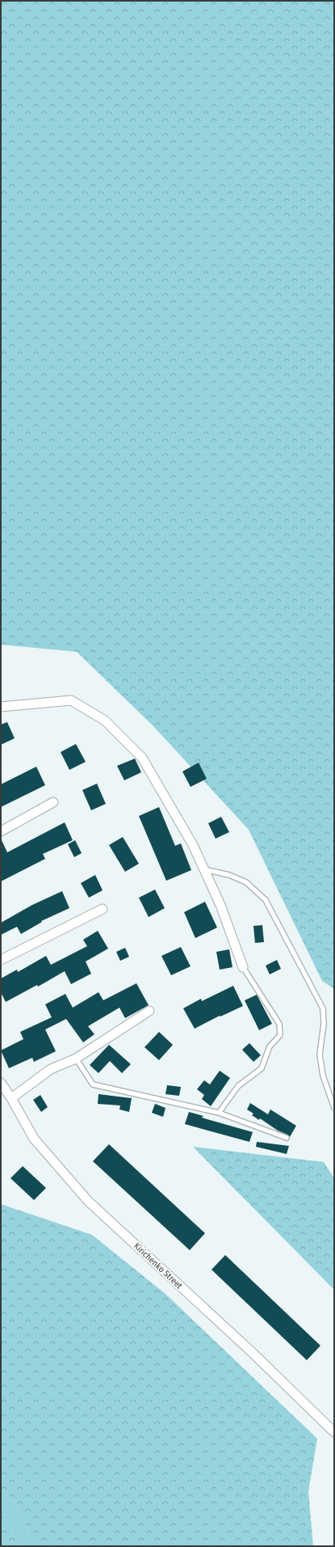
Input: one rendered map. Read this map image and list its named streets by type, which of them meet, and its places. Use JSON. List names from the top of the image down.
{
  "streets": {
    "street": ["Kirichenko Street"]
  }
}
